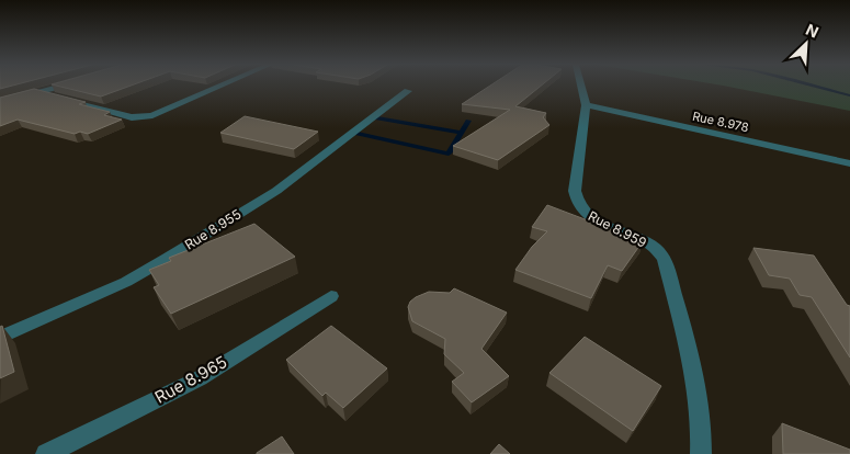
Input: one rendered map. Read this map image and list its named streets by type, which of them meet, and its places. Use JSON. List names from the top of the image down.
{
  "streets": {
    "street": [
      "Rue 8.978",
      "Rue 8.955",
      "Rue 8.959",
      "Rue 8.965"
    ]
  },
  "crossings": [
    ["Rue 8.978", "Rue 8.959"]
  ],
  "north": "top right"
}
